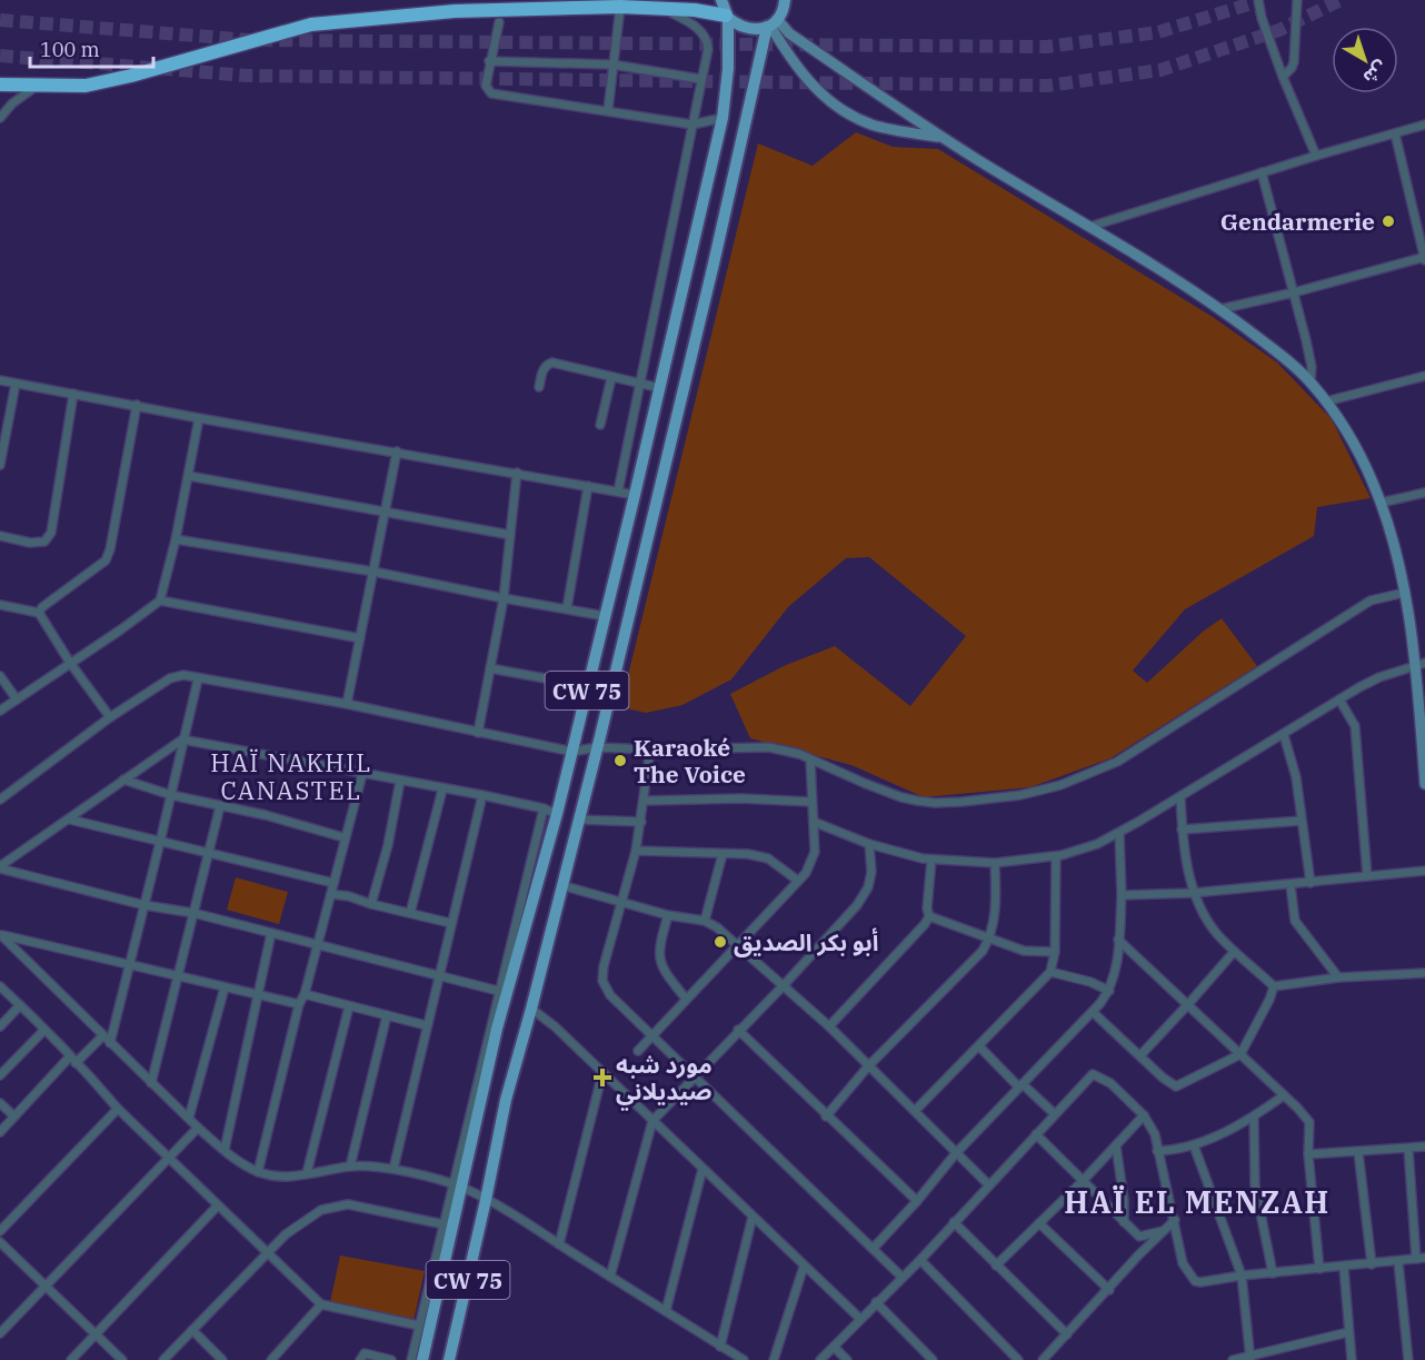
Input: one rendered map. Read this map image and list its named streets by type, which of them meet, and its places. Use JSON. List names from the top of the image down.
{
  "streets": {
    "main road": ["CW 75"]
  },
  "districts": ["HAÏ NAKHIL CANASTEL", "HAÏ EL MENZAH"],
  "places": {
    "other": ["Gendarmerie", "Karaoké The Voice", "أبو بكر الصديق"],
    "health": ["مورد شبه صيديلاني"]
  },
  "scale_bar": "100 m",
  "north": "bottom right"
}
